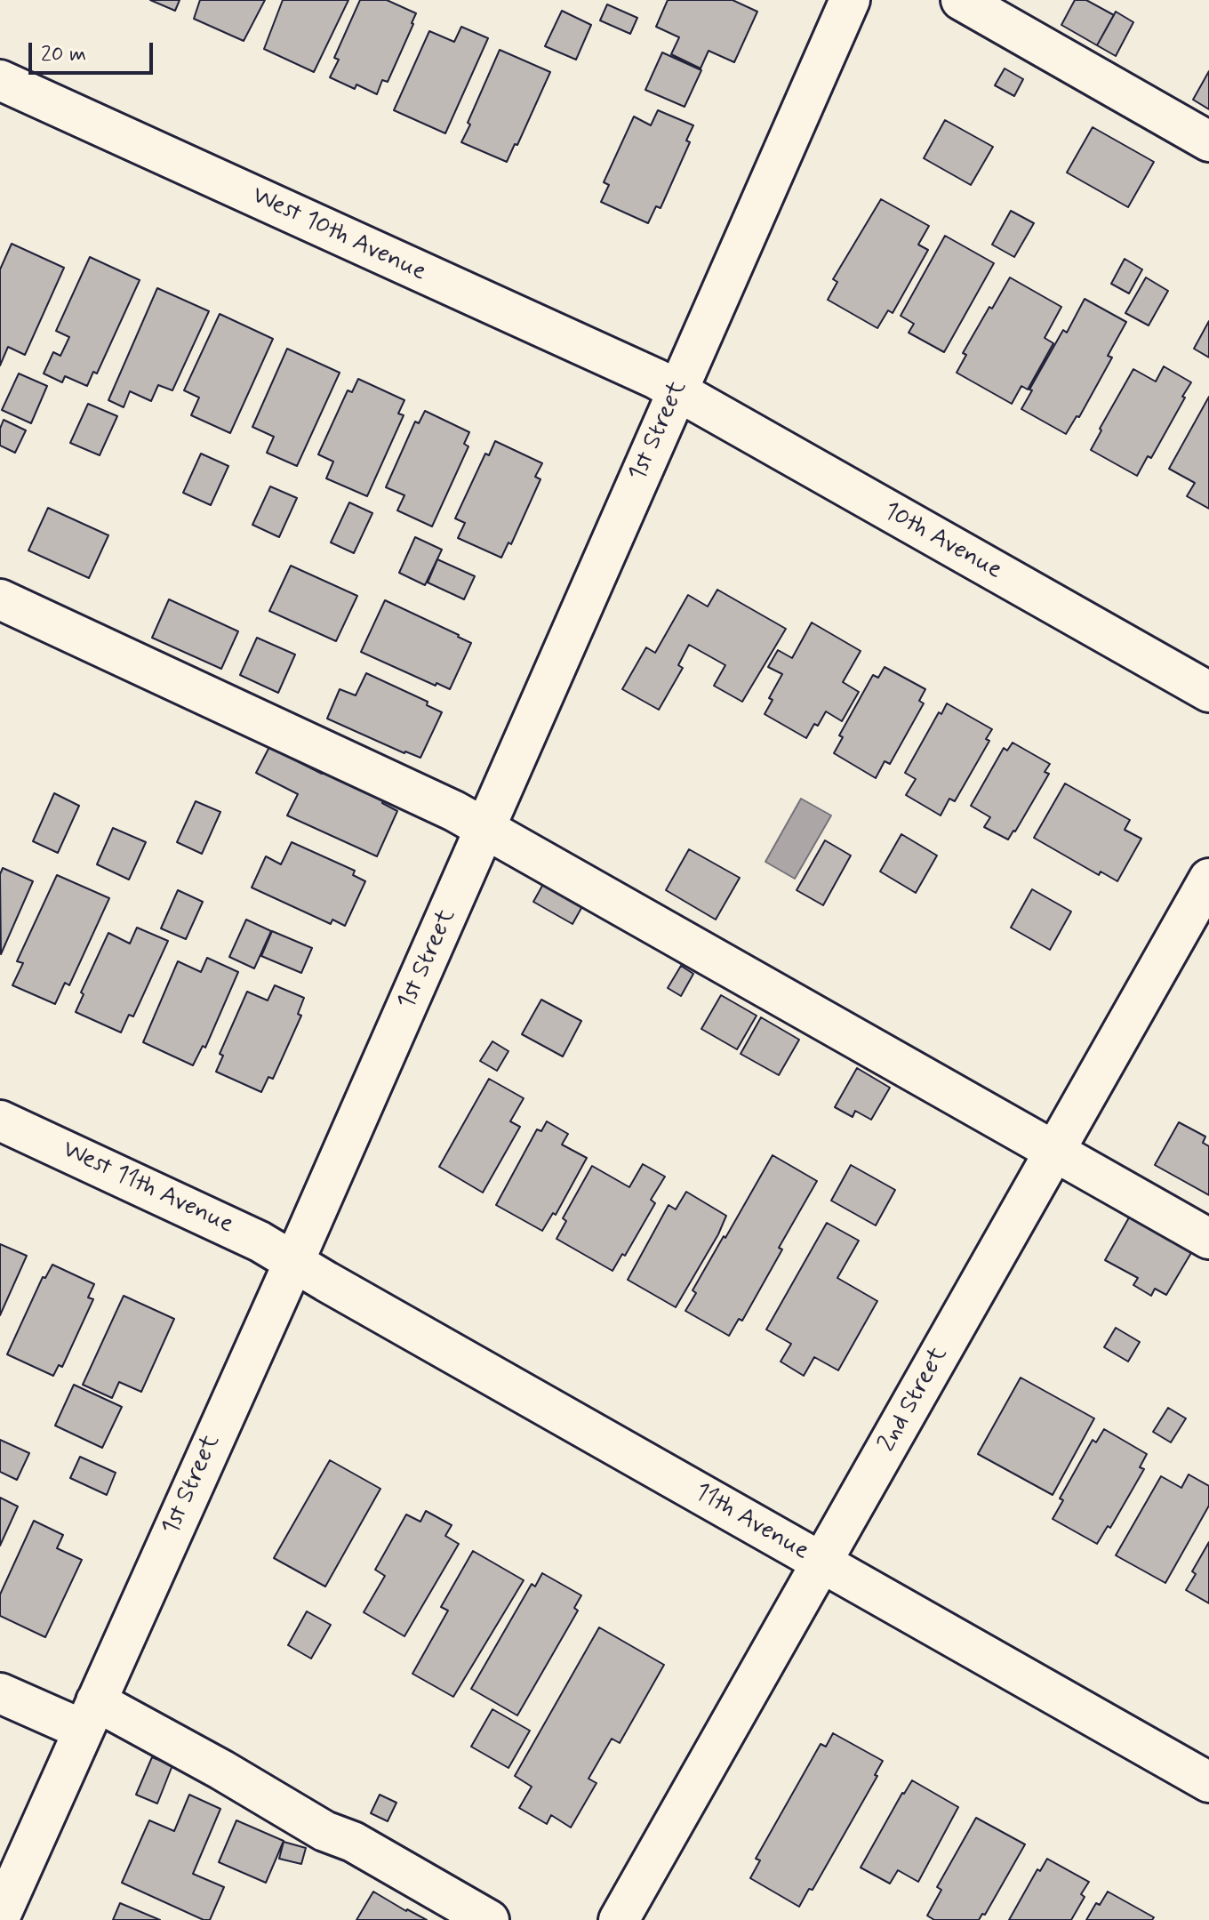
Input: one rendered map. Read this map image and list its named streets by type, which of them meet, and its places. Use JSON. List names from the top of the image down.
{
  "streets": {
    "street": [
      "West 10th Avenue",
      "1st Street",
      "10th Avenue",
      "West 11th Avenue",
      "2nd Street",
      "11th Avenue"
    ]
  },
  "crossings": [
    ["West 10th Avenue", "1st Street"],
    ["West 10th Avenue", "10th Avenue"],
    ["1st Street", "10th Avenue"],
    ["1st Street", "West 11th Avenue"],
    ["1st Street", "11th Avenue"],
    ["West 11th Avenue", "11th Avenue"],
    ["2nd Street", "11th Avenue"]
  ],
  "scale_bar": "20 m"
}
